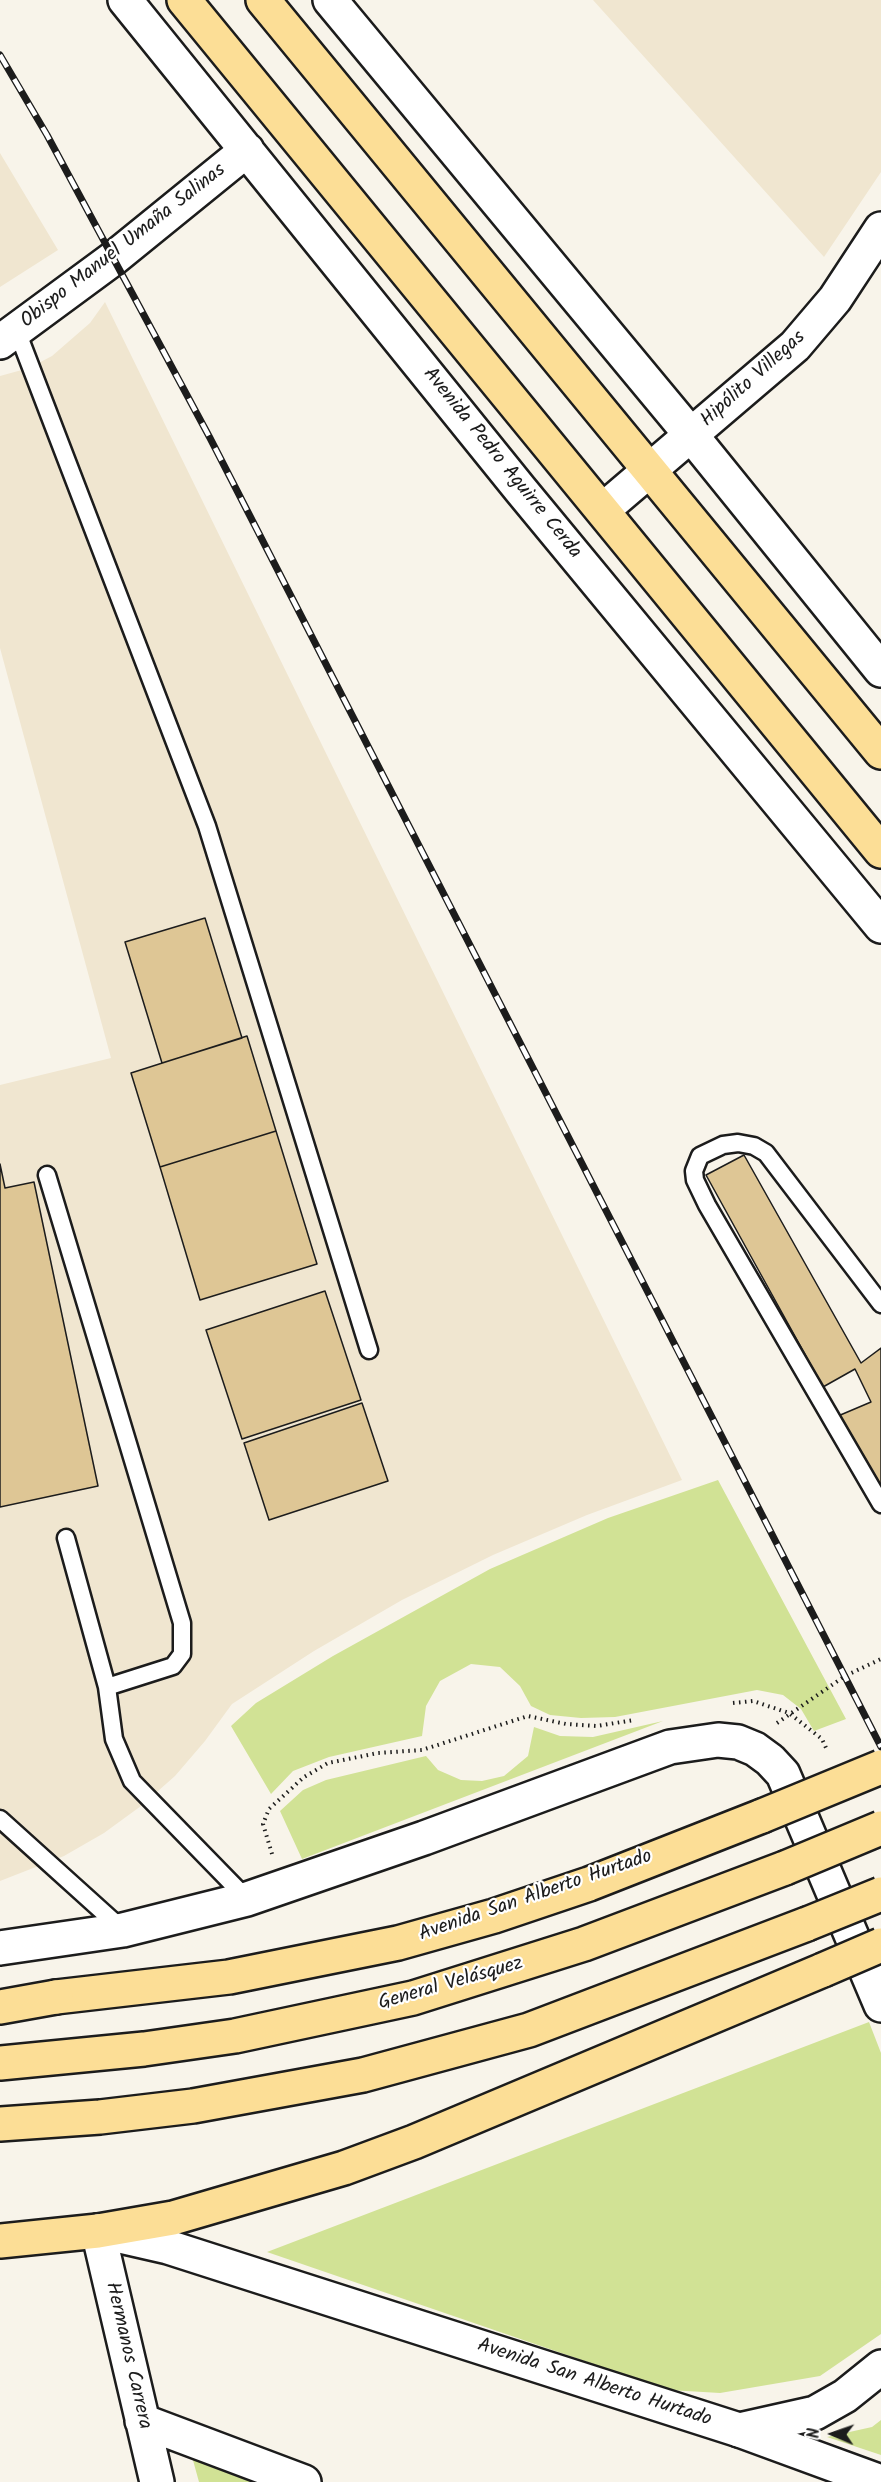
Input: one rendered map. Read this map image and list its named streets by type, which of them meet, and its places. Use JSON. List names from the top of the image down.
{
  "streets": {
    "main road": ["Avenida San Alberto Hurtado", "General Velásquez"],
    "street": [
      "Obispo Manuel Umaña Salinas",
      "Hipólito Villegas",
      "Avenida Pedro Aguirre Cerda",
      "Hermanos Carrera"
    ]
  },
  "crossings": [
    ["Obispo Manuel Umaña Salinas", "Avenida Pedro Aguirre Cerda"],
    ["Avenida San Alberto Hurtado", "Hermanos Carrera"]
  ],
  "north": "left"
}
